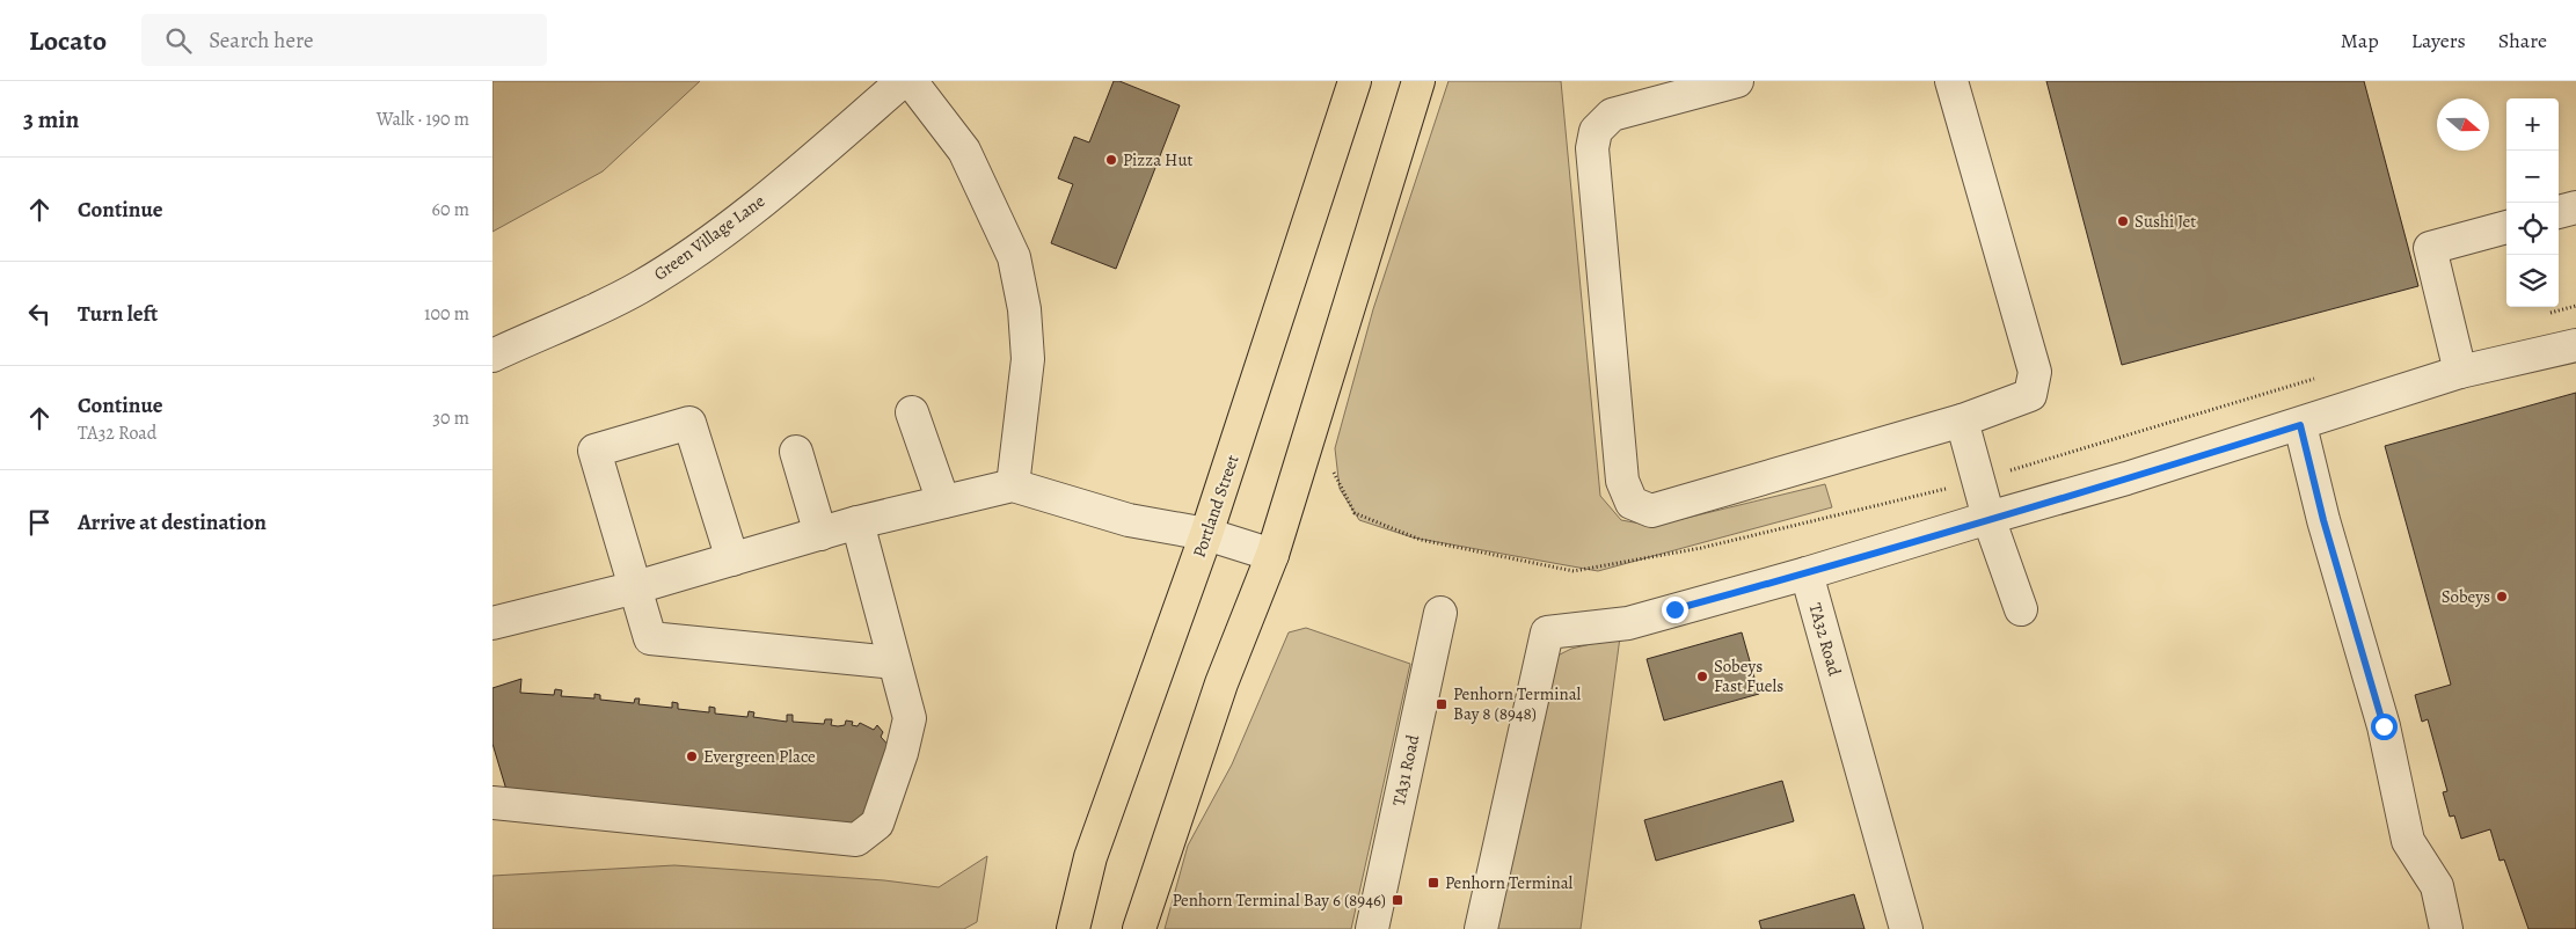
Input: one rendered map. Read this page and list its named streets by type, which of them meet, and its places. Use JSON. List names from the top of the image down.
{
  "streets": {
    "main road": ["Portland Street"],
    "street": ["Green Village Lane", "TA32 Road", "TA31 Road"]
  },
  "places": {
    "other": [
      "Pizza Hut",
      "Sushi Jet",
      "Sobeys",
      "Sobeys Fast Fuels",
      "Evergreen Place"
    ],
    "transit": ["Penhorn Terminal Bay 8 (8948)", "Penhorn Terminal", "Penhorn Terminal Bay 6 (8946)"]
  },
  "north": "right",
  "page": {
    "header": "Locato",
    "search": "Search here",
    "nav": ["Map", "Layers", "Share"],
    "heading": ["3 min", "Walk · 190 m"],
    "map_buttons": ["+", "−"],
    "list": [
      ["Continue", "60 m"],
      ["Turn left", "100 m"],
      ["Continue", "TA32 Road", "30 m"],
      "Arrive at destination"
    ]
  }
}
